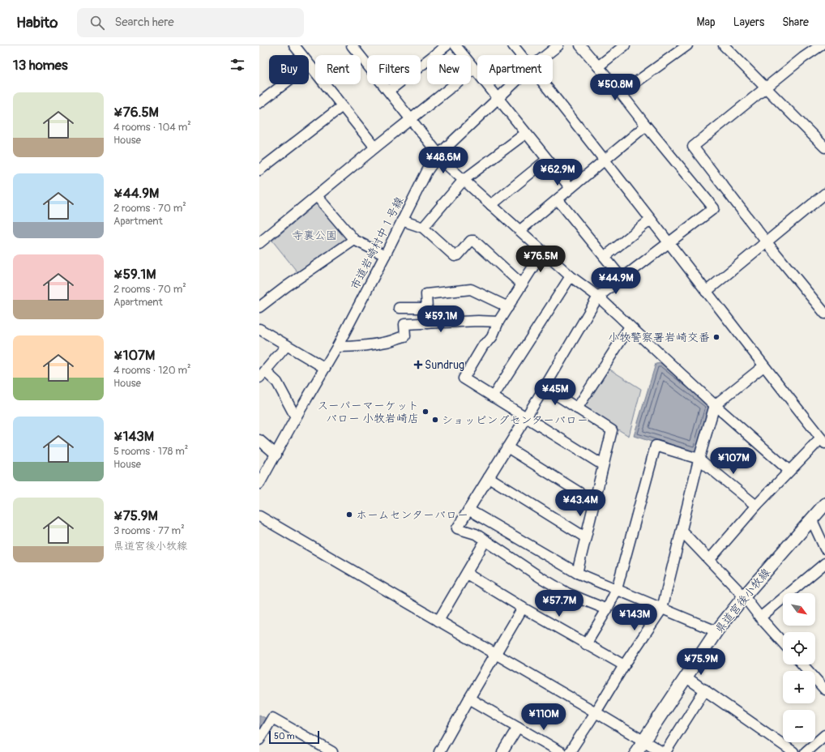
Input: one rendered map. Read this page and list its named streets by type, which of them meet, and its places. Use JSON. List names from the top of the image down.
{
  "streets": {
    "main road": ["県道宮後小牧線"],
    "street": ["市道岩崎村中１号線"]
  },
  "parks": ["寺裏公園"],
  "places": {
    "other": [
      "小牧警察署岩崎交番",
      "スーパーマーケット バロー 小牧岩崎店",
      "ショッピングセンターバロー",
      "ホームセンターバロー"
    ],
    "health": ["Sundrug"]
  },
  "scale_bar": "50 m",
  "north": "bottom right",
  "page": {
    "header": "Habito",
    "search": "Search here",
    "nav": ["Map", "Layers", "Share"],
    "heading": "13 homes",
    "chip": [
      "Buy",
      "Rent",
      "Filters",
      "New",
      "Apartment"
    ],
    "price": [
      "¥50.8M",
      "¥48.6M",
      "¥62.9M",
      "¥76.5M",
      "¥44.9M",
      "¥59.1M",
      "¥45M",
      "¥107M",
      "¥43.4M",
      "¥57.7M",
      "¥143M",
      "¥75.9M",
      "¥110M"
    ],
    "list": [
      {
        "name": "¥76.5M",
        "note": "4 rooms · 104 m² · House"
      },
      {
        "name": "¥44.9M",
        "note": "2 rooms · 70 m² · Apartment"
      },
      {
        "name": "¥59.1M",
        "note": "2 rooms · 70 m² · Apartment"
      },
      {
        "name": "¥107M",
        "note": "4 rooms · 120 m² · House"
      },
      {
        "name": "¥143M",
        "note": "5 rooms · 178 m² · House"
      },
      {
        "name": "¥75.9M",
        "note": "3 rooms · 77 m² · 県道宮後小牧線"
      }
    ],
    "map_buttons": ["+", "−"],
    "scale": "50 m"
  }
}
